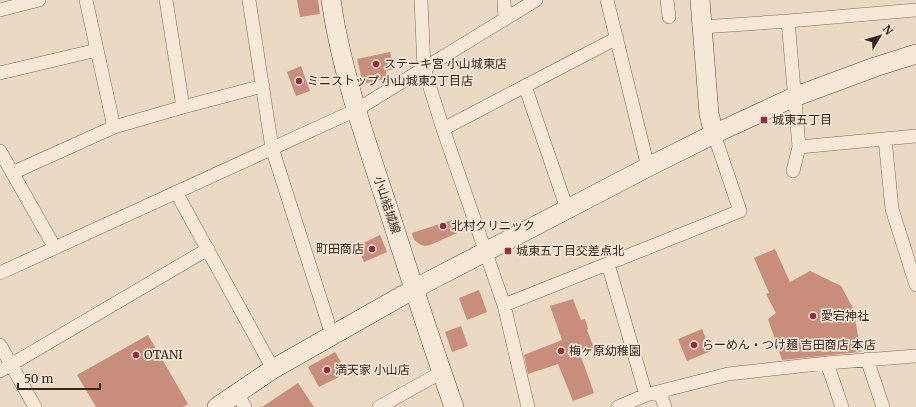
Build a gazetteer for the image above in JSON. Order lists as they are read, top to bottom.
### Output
{
  "streets": {
    "street": ["小山結城線"]
  },
  "places": {
    "other": [
      "ステーキ宮 小山城東店",
      "ミニストップ 小山城東2丁目店",
      "北村クリニック",
      "町田商店",
      "愛宕神社",
      "らーめん・つけ麺 吉田商店 本店",
      "梅ヶ原幼稚園",
      "OTANI",
      "満天家 小山店"
    ],
    "transit": ["城東五丁目", "城東五丁目交差点北"]
  },
  "scale_bar": "50 m",
  "north": "top right"
}
